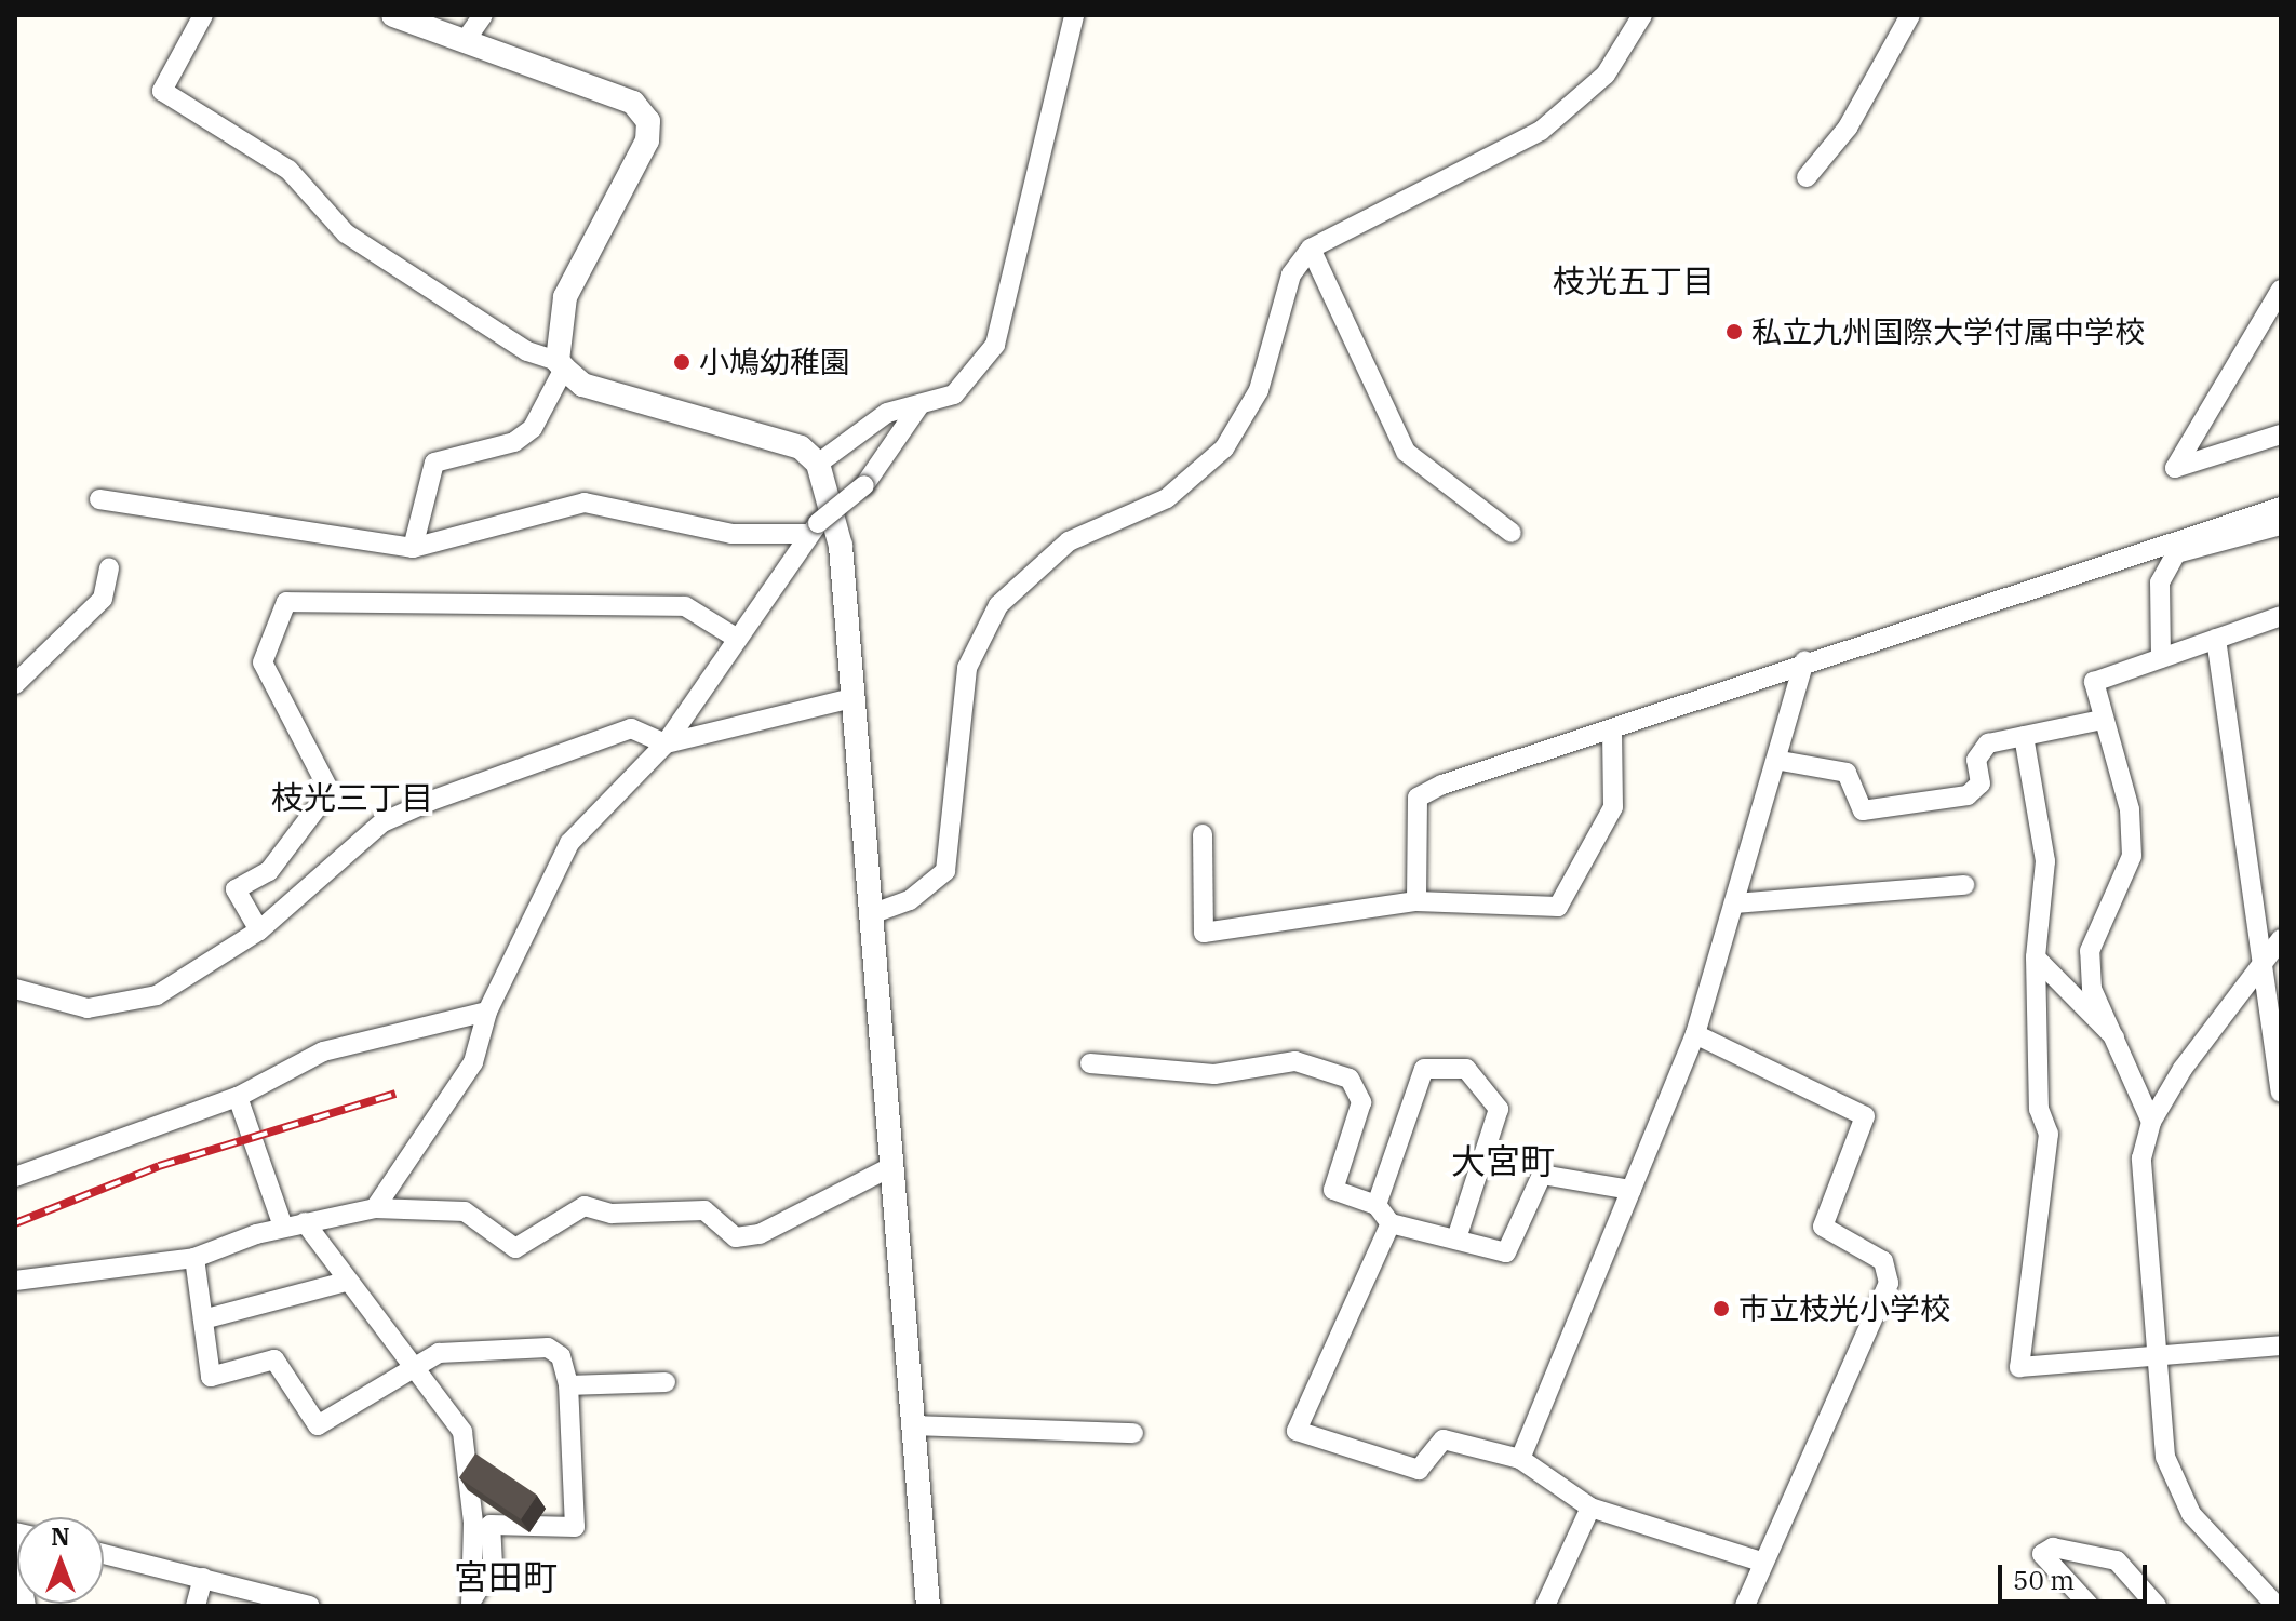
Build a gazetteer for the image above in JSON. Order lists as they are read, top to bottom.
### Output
{
  "districts": [
    "枝光五丁目",
    "枝光三丁目",
    "大宮町",
    "宮田町"
  ],
  "places": ["私立九州国際大学付属中学校", "小鳩幼稚園", "市立枝光小学校"],
  "scale_bar": "50 m",
  "north": "top"
}
